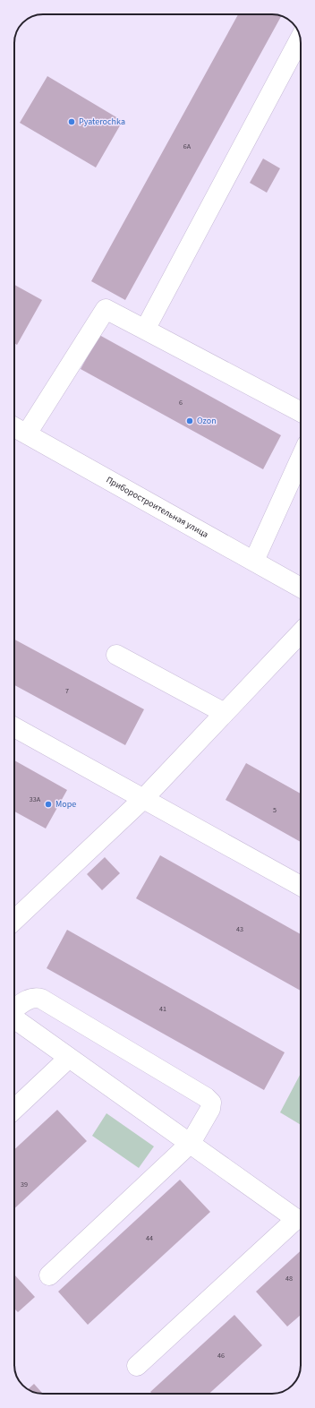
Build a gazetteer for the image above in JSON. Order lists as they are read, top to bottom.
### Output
{
  "streets": {
    "main road": ["Приборостроительная улица"]
  },
  "places": ["Pyaterochka", "Ozon", "Море"],
  "house_numbers": [
    "6А",
    "6",
    "7",
    "33А",
    "5",
    "43",
    "41",
    "39",
    "44",
    "48",
    "46"
  ]
}
